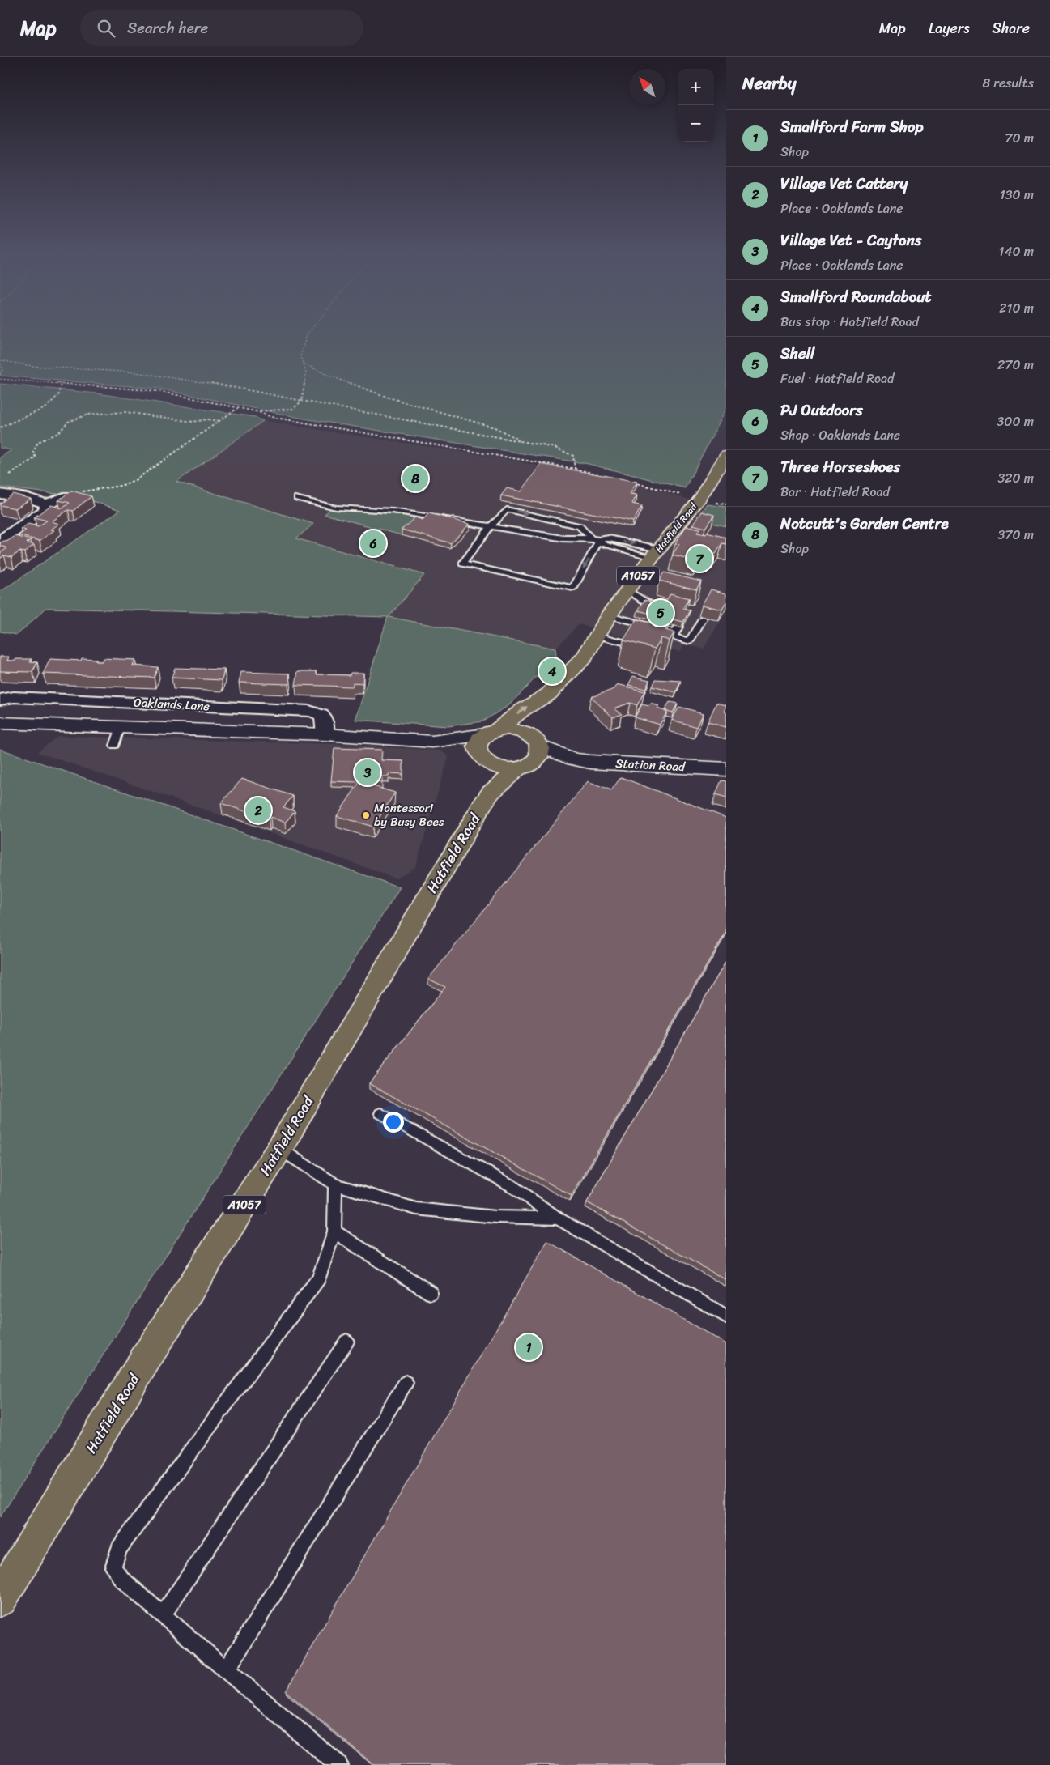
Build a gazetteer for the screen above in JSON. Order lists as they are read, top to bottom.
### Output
{
  "streets": {
    "main road": ["Hatfield Road", "A1057"],
    "street": ["Oaklands Lane", "Station Road"]
  },
  "crossings": [
    ["Hatfield Road", "Oaklands Lane"],
    ["Hatfield Road", "Station Road"],
    ["Oaklands Lane", "Station Road"]
  ],
  "places": ["Montessori by Busy Bees"],
  "north": "top left",
  "page": {
    "header": "Map",
    "search": "Search here",
    "nav": ["Map", "Layers", "Share"],
    "heading": ["Nearby", "8 results"],
    "map_buttons": ["+", "−"],
    "list": [
      {
        "mark": "1",
        "name": "Smallford Farm Shop",
        "note": "Shop",
        "value": "70 m"
      },
      {
        "mark": "2",
        "name": "Village Vet Cattery",
        "note": "Place · Oaklands Lane",
        "value": "130 m"
      },
      {
        "mark": "3",
        "name": "Village Vet - Caytons",
        "note": "Place · Oaklands Lane",
        "value": "140 m"
      },
      {
        "mark": "4",
        "name": "Smallford Roundabout",
        "note": "Bus stop · Hatfield Road",
        "value": "210 m"
      },
      {
        "mark": "5",
        "name": "Shell",
        "note": "Fuel · Hatfield Road",
        "value": "270 m"
      },
      {
        "mark": "6",
        "name": "PJ Outdoors",
        "note": "Shop · Oaklands Lane",
        "value": "300 m"
      },
      {
        "mark": "7",
        "name": "Three Horseshoes",
        "note": "Bar · Hatfield Road",
        "value": "320 m"
      },
      {
        "mark": "8",
        "name": "Notcutt's Garden Centre",
        "note": "Shop",
        "value": "370 m"
      }
    ],
    "pins": [
      "8",
      "6",
      "7",
      "5",
      "4",
      "3",
      "2",
      "1"
    ]
  }
}
